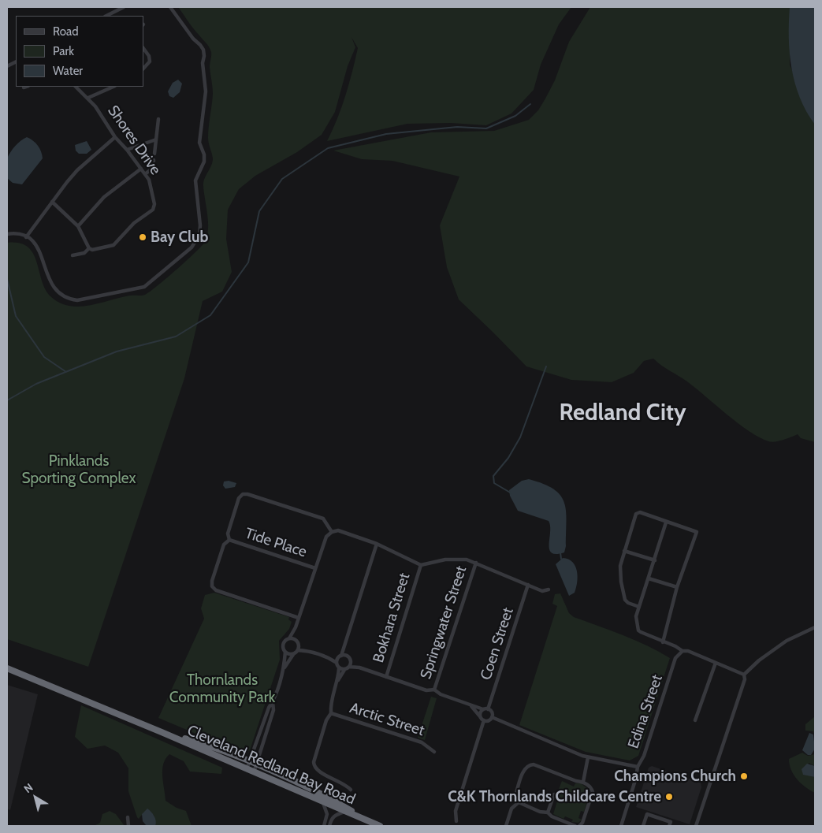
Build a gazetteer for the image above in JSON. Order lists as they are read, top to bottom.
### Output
{
  "streets": {
    "highway": ["Cleveland Redland Bay Road"],
    "street": [
      "Shores Drive",
      "Tide Place",
      "Bokhara Street",
      "Springwater Street",
      "Coen Street",
      "Edina Street",
      "Arctic Street"
    ]
  },
  "districts": ["Redland City"],
  "parks": ["Pinklands Sporting Complex", "Thornlands Community Park"],
  "places": ["Bay Club", "Champions Church", "C&K Thornlands Childcare Centre"],
  "legend": ["Road", "Park", "Water"],
  "north": "top left"
}
